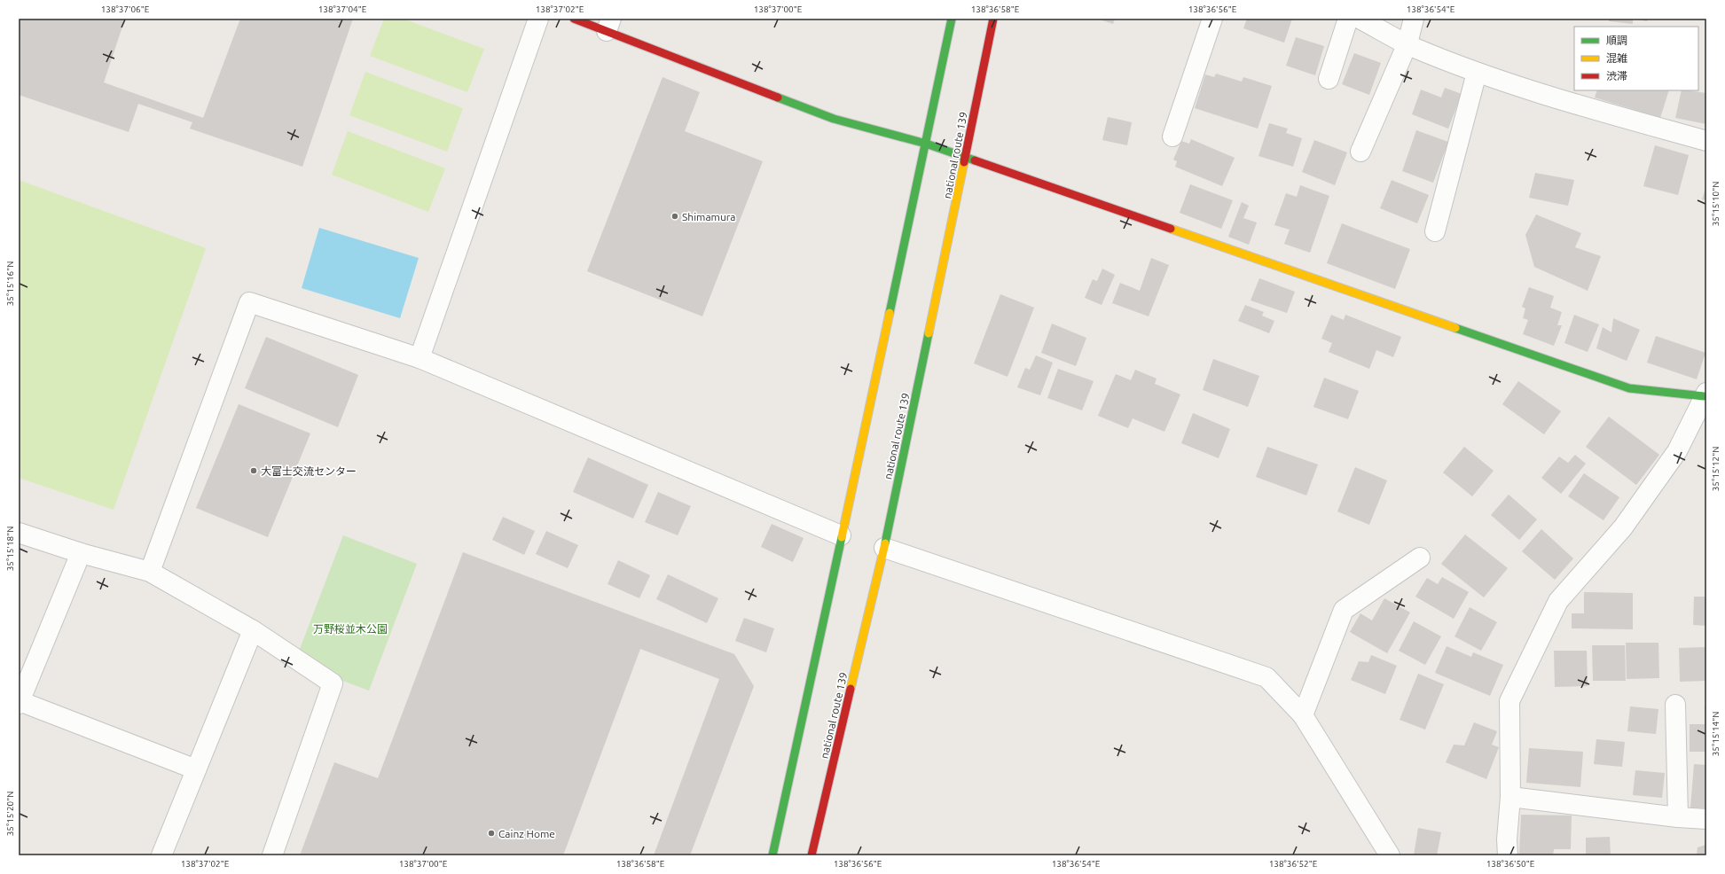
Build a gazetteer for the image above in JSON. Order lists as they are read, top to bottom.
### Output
{
  "streets": {
    "main road": ["national route 139"]
  },
  "parks": ["万野桜並木公園"],
  "places": ["Shimamura", "大富士交流センター", "Cainz Home"],
  "legend": ["順調", "混雑", "渋滞"],
  "coordinates": [
    "138°37'06\"E",
    "138°37'04\"E",
    "138°37'02\"E",
    "138°37'00\"E",
    "138°36'58\"E",
    "138°36'56\"E",
    "138°36'54\"E",
    "35°15'10\"N",
    "35°15'16\"N",
    "35°15'12\"N",
    "35°15'18\"N",
    "35°15'14\"N",
    "35°15'20\"N",
    "138°36'52\"E",
    "138°36'50\"E"
  ]
}
